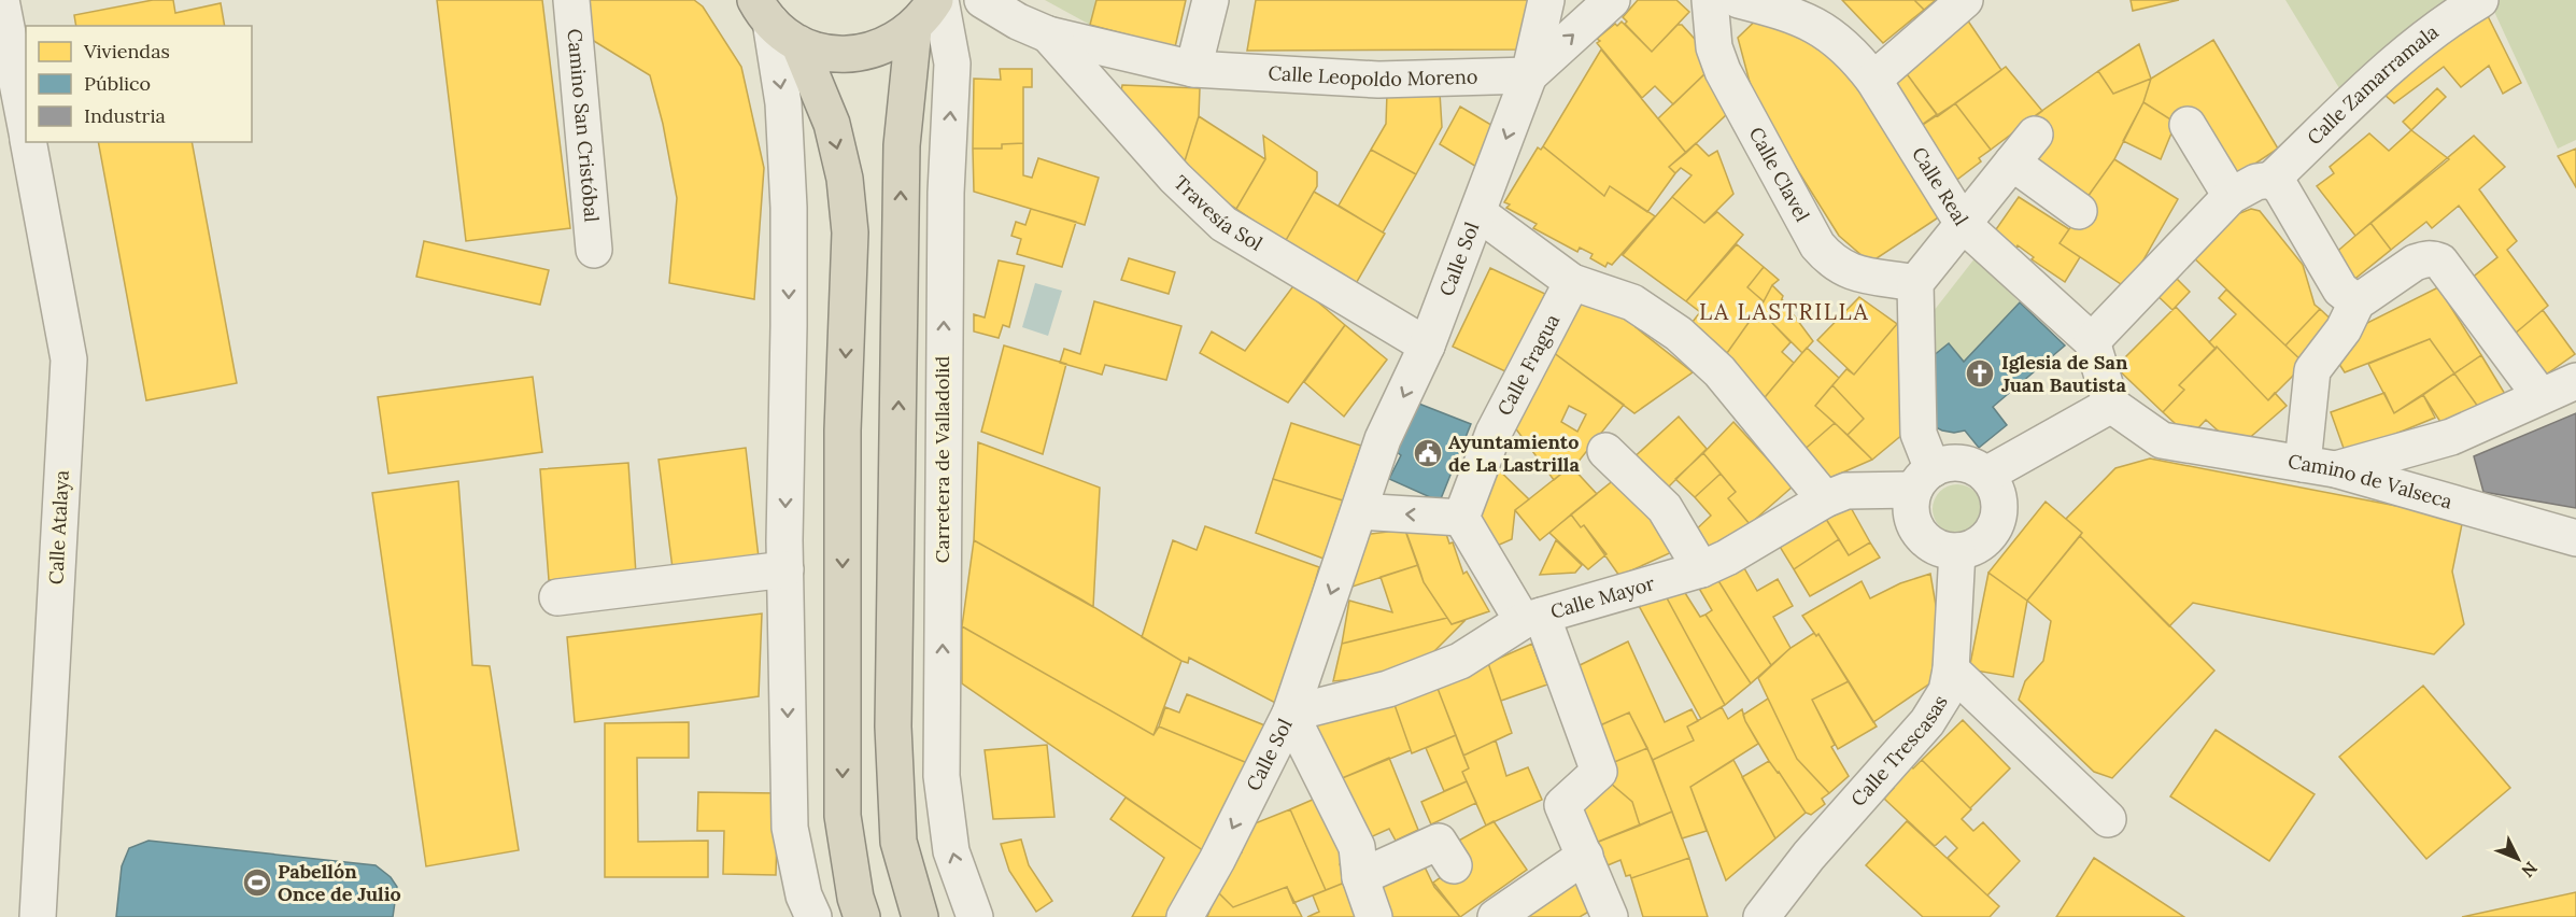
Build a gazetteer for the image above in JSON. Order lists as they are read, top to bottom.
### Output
{
  "streets": {
    "street": [
      "Calle Leopoldo Moreno",
      "Calle Zamarramala",
      "Camino San Cristóbal",
      "Calle Clavel",
      "Calle Real",
      "Travesía Sol",
      "Calle Sol",
      "Calle Fragua",
      "Carretera de Valladolid",
      "Camino de Valseca",
      "Calle Atalaya",
      "Calle Mayor",
      "Calle Trescasas"
    ]
  },
  "crossings": [
    ["Calle Leopoldo Moreno", "Travesía Sol"],
    ["Calle Leopoldo Moreno", "Calle Sol"],
    ["Calle Zamarramala", "Calle Real"],
    ["Travesía Sol", "Calle Sol"],
    ["Calle Sol", "Calle Mayor"],
    ["Calle Mayor", "Calle Trescasas"]
  ],
  "one_way": ["Calle Sol"],
  "districts": ["LA LASTRILLA"],
  "places": {
    "church": ["Iglesia de San Juan Bautista"],
    "public building": ["Ayuntamiento de La Lastrilla"],
    "sports": ["Pabellón Once de Julio"]
  },
  "legend": ["Viviendas", "Público", "Industria"],
  "north": "bottom right"
}
